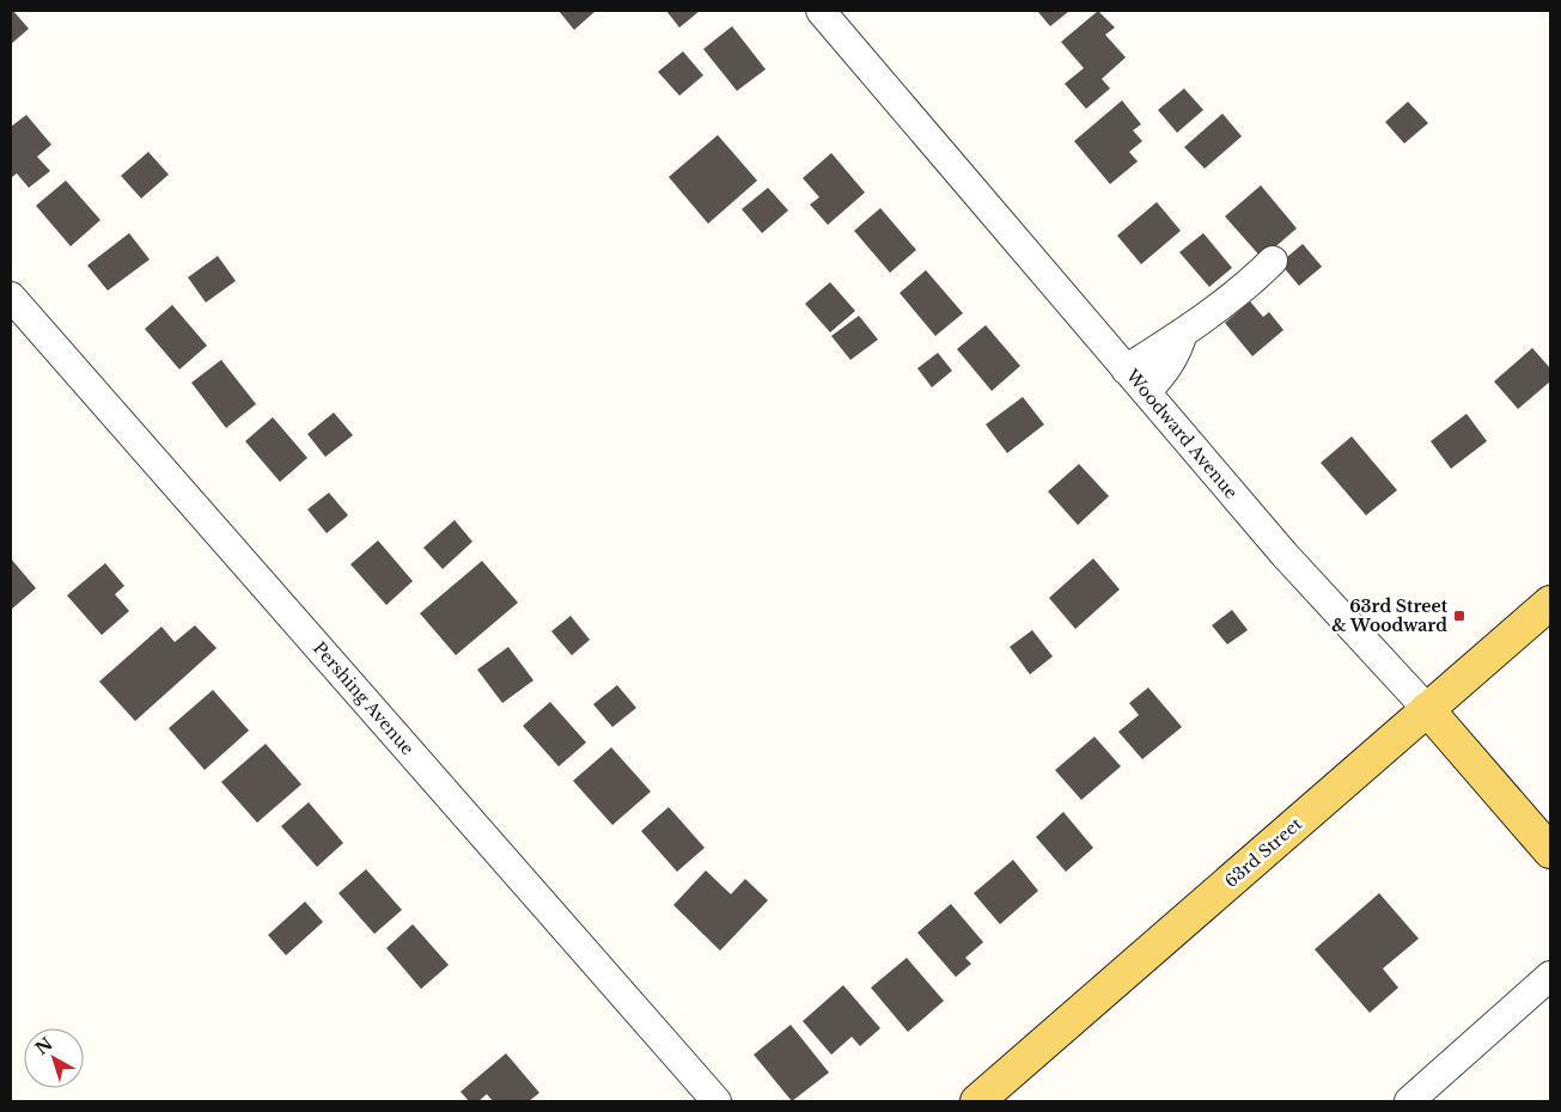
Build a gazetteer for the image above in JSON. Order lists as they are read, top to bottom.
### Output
{
  "streets": {
    "main road": ["Woodward Avenue", "63rd Street"],
    "street": ["Pershing Avenue"]
  },
  "crossings": [
    ["Woodward Avenue", "63rd Street"]
  ],
  "places": {
    "transit": ["63rd Street & Woodward"]
  },
  "north": "top left"
}
